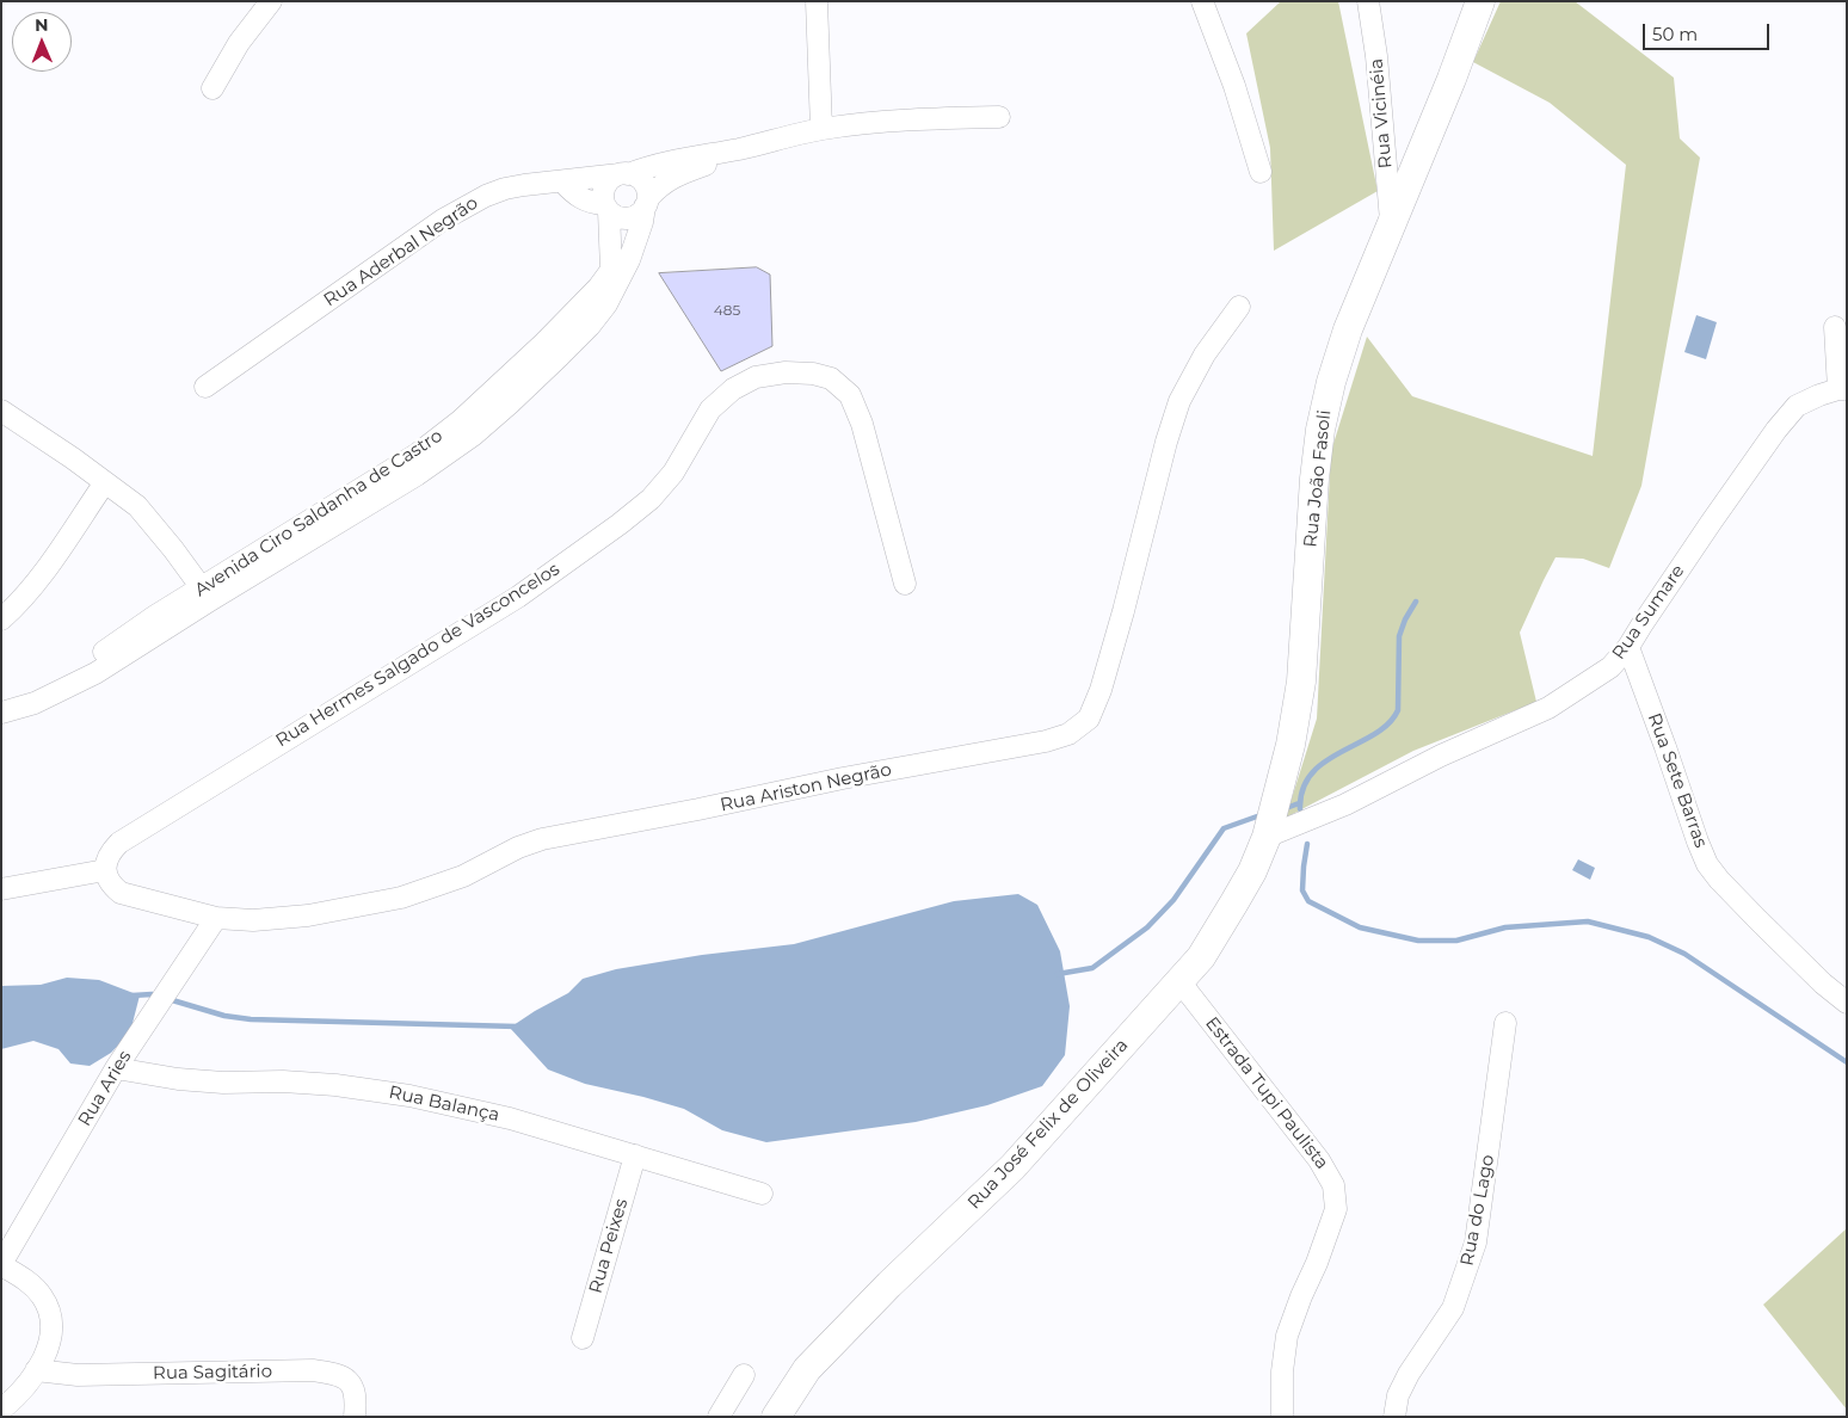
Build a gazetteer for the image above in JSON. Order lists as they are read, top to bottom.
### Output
{
  "streets": {
    "main road": ["Rua João Fasoli", "Rua José Felix de Oliveira"],
    "street": [
      "Rua Vicinéia",
      "Rua Aderbal Negrão",
      "Avenida Ciro Saldanha de Castro",
      "Rua Sumare",
      "Rua Hermes Salgado de Vasconcelos",
      "Rua Sete Barras",
      "Rua Ariston Negrão",
      "Rua Aries",
      "Estrada Tupi Paulista",
      "Rua Balança",
      "Rua do Lago",
      "Rua Peixes",
      "Rua Sagitário"
    ]
  },
  "crossings": [
    ["Rua Vicinéia", "Rua João Fasoli"],
    ["Rua Aderbal Negrão", "Avenida Ciro Saldanha de Castro"],
    ["Rua João Fasoli", "Rua Sumare"],
    ["Rua João Fasoli", "Rua José Felix de Oliveira"],
    ["Rua Sumare", "Rua Sete Barras"],
    ["Rua Sumare", "Rua José Felix de Oliveira"],
    ["Rua Hermes Salgado de Vasconcelos", "Rua Ariston Negrão"],
    ["Rua Ariston Negrão", "Rua Aries"],
    ["Rua Aries", "Rua Balança"],
    ["Estrada Tupi Paulista", "Rua José Felix de Oliveira"],
    ["Rua Balança", "Rua Peixes"]
  ],
  "house_numbers": ["485"],
  "scale_bar": "50 m",
  "north": "top"
}
